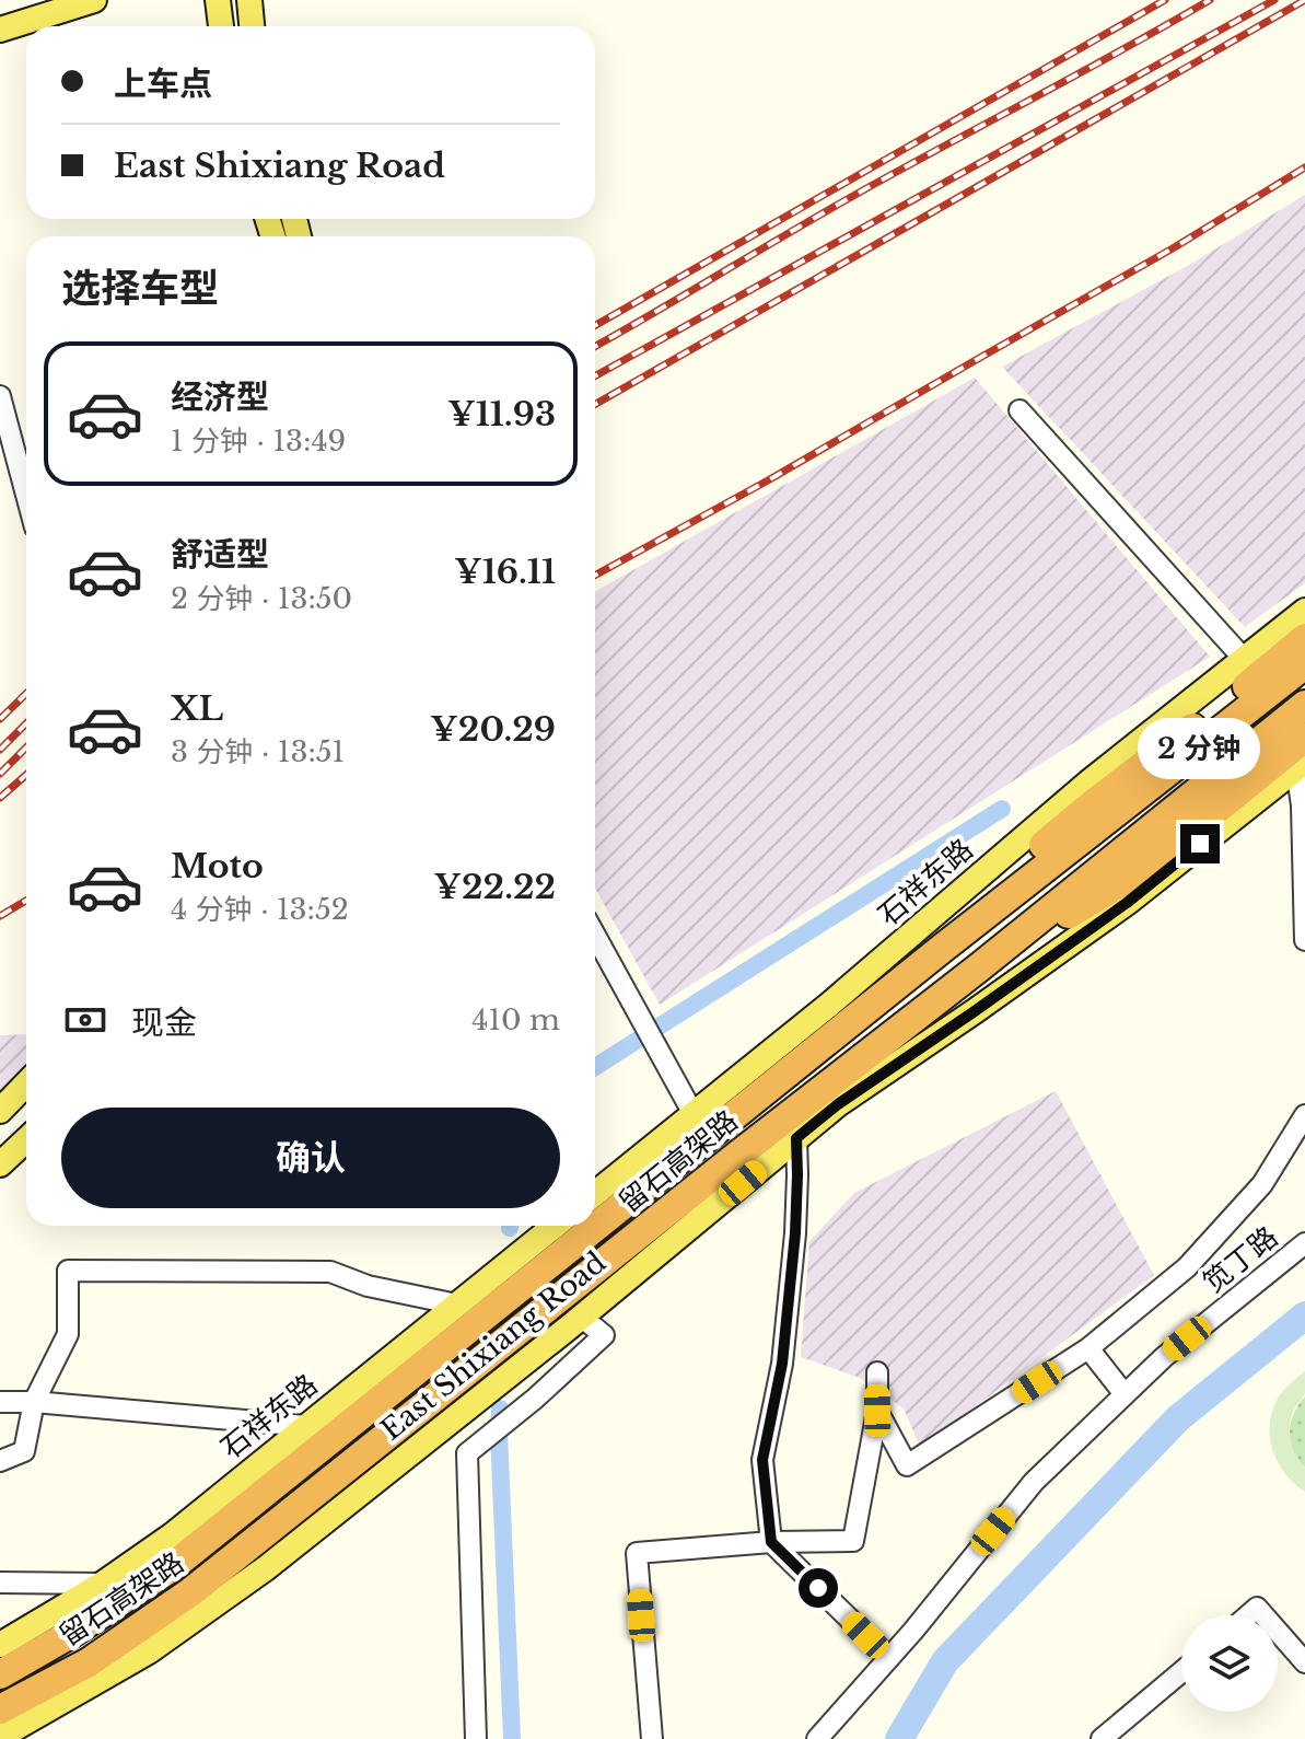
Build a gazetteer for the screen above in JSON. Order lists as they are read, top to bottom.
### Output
{
  "streets": {
    "highway": ["留石高架路"],
    "main road": ["石祥东路", "East Shixiang Road"],
    "street": ["笕丁路"]
  },
  "crossings": [
    ["石祥东路", "留石高架路"]
  ],
  "page": {
    "banner": ["上车点", "East Shixiang Road"],
    "heading": "选择车型",
    "list": [
      {
        "name": "经济型",
        "note": "1 分钟 · 13:49",
        "value": "¥11.93"
      },
      {
        "name": "舒适型",
        "note": "2 分钟 · 13:50",
        "value": "¥16.11"
      },
      {
        "name": "XL",
        "note": "3 分钟 · 13:51",
        "value": "¥20.29"
      },
      {
        "name": "Moto",
        "note": "4 分钟 · 13:52",
        "value": "¥22.22"
      }
    ],
    "bubble": "2 分钟",
    "pay": ["现金", "410 m"],
    "buttons": "确认"
  }
}
